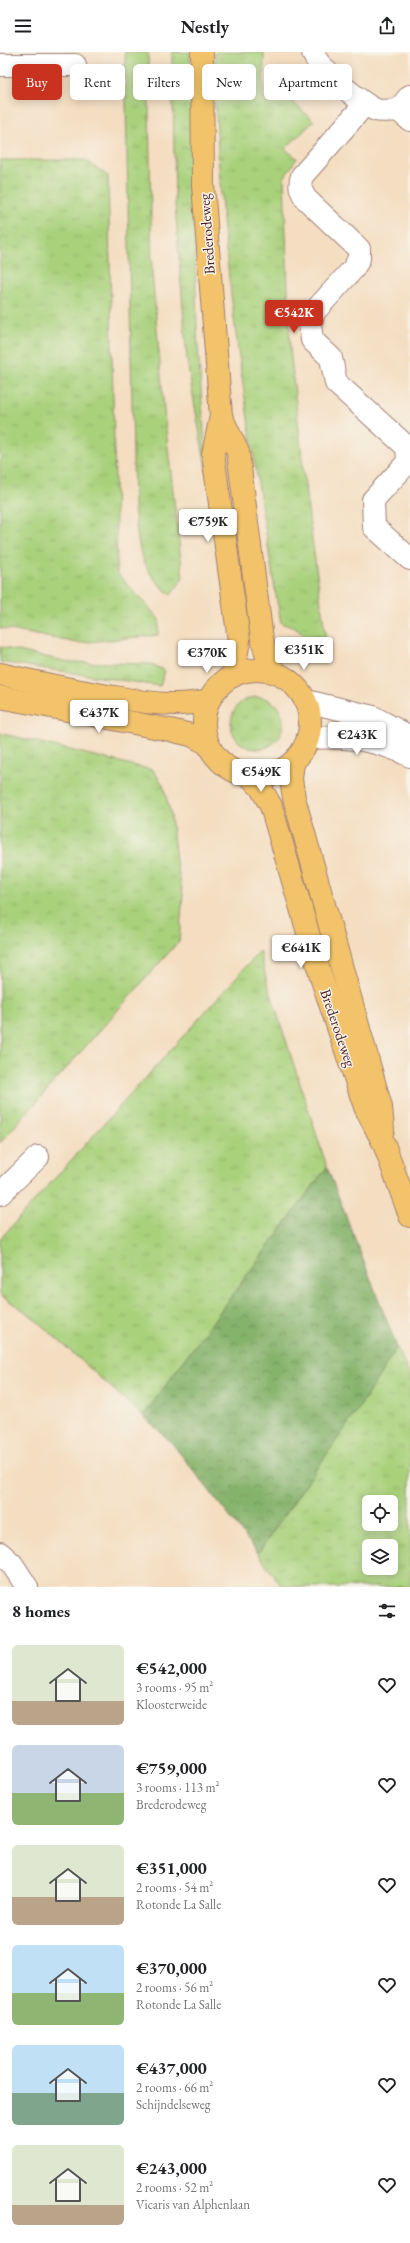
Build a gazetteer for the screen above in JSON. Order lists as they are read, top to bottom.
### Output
{
  "streets": {
    "main road": ["Brederodeweg"]
  },
  "page": {
    "header": "Nestly",
    "chip": [
      "Buy",
      "Rent",
      "Filters",
      "New",
      "Apartment"
    ],
    "price": [
      "€542K",
      "€759K",
      "€351K",
      "€370K",
      "€437K",
      "€243K",
      "€549K",
      "€641K"
    ],
    "heading": "8 homes",
    "list": [
      {
        "name": "€542,000",
        "note": "3 rooms · 95 m² · Kloosterweide"
      },
      {
        "name": "€759,000",
        "note": "3 rooms · 113 m² · Brederodeweg"
      },
      {
        "name": "€351,000",
        "note": "2 rooms · 54 m² · Rotonde La Salle"
      },
      {
        "name": "€370,000",
        "note": "2 rooms · 56 m² · Rotonde La Salle"
      },
      {
        "name": "€437,000",
        "note": "2 rooms · 66 m² · Schijndelseweg"
      },
      {
        "name": "€243,000",
        "note": "2 rooms · 52 m² · Vicaris van Alphenlaan"
      }
    ]
  }
}
